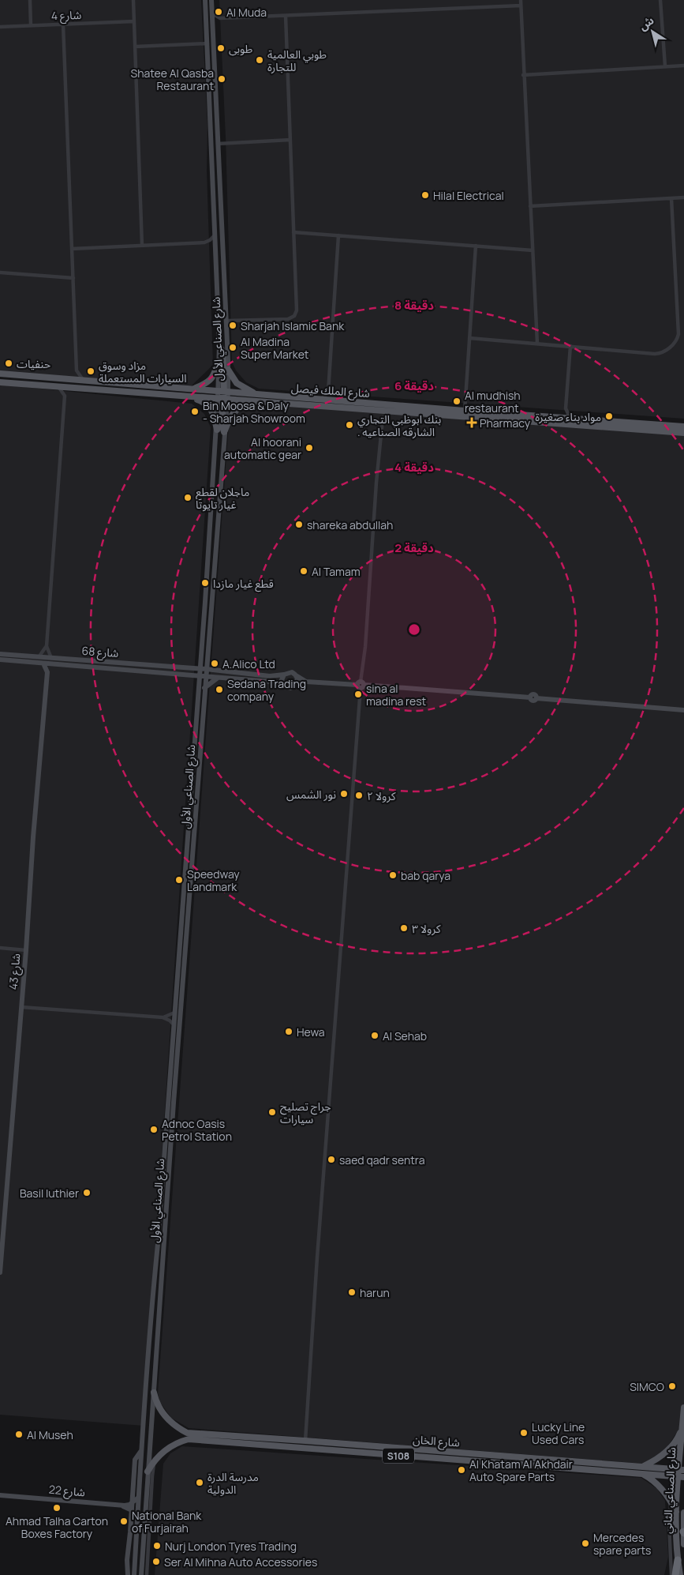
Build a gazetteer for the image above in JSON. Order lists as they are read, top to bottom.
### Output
{
  "streets": {
    "main road": [
      "شارع الصناعي الأول",
      "شارع الملك فيصل",
      "شارع 68",
      "شارع 43",
      "شارع الخان",
      "S108",
      "شارع 22",
      "شارع الصناعي الثاني"
    ],
    "street": ["شارع 4"]
  },
  "crossings": [
    ["شارع الصناعي الأول", "شارع الملك فيصل"],
    ["شارع الصناعي الأول", "شارع 68"],
    ["شارع 68", "شارع 43"],
    ["شارع الخان", "شارع الصناعي الثاني"]
  ],
  "places": {
    "other": [
      "Al Muda",
      "طوبى",
      "طوبي العالمية للتجارة",
      "Shatee Al Qasba Restaurant",
      "Hilal Electrical",
      "Sharjah Islamic Bank",
      "Al Madina Super Market",
      "حنفيات",
      "مزاد وسوق السيارات المستعملة",
      "Al mudhish restaurant",
      "Bin Moosa & Daly - Sharjah Showroom",
      "مواد بناء صغيرة",
      "بنك ابوظبي التجاري . الشارقه الصناعيه",
      "Al hoorani automatic gear",
      "ماجلان لقطع غيار تايوتا",
      "shareka abdullah",
      "Al Tamam",
      "قطع غيار مازدا",
      "A.Alico Ltd",
      "Sedana Trading company",
      "sina al madina rest",
      "نور الشمس",
      "كرولا ٢",
      "bab qarya",
      "Speedway Landmark",
      "كرولا ٣",
      "Hewa",
      "Al Sehab",
      "جراج تصليح سيارات",
      "Adnoc Oasis Petrol Station",
      "saed qadr sentra",
      "Basil luthier",
      "harun",
      "SIMCO",
      "Lucky Line Used Cars",
      "Al Museh",
      "Al Khatam Al Akhdair Auto Spare Parts",
      "مدرسة الدرة الدولية",
      "Ahmad Talha Carton Boxes Factory",
      "National Bank of Furjairah",
      "Mercedes spare parts",
      "Nurj London Tyres Trading",
      "Ser Al Mihna Auto Accessories"
    ],
    "health": ["Pharmacy"]
  },
  "north": "top left",
  "rings": [
    "8 دقيقة",
    "6 دقيقة",
    "4 دقيقة",
    "2 دقيقة"
  ]
}
